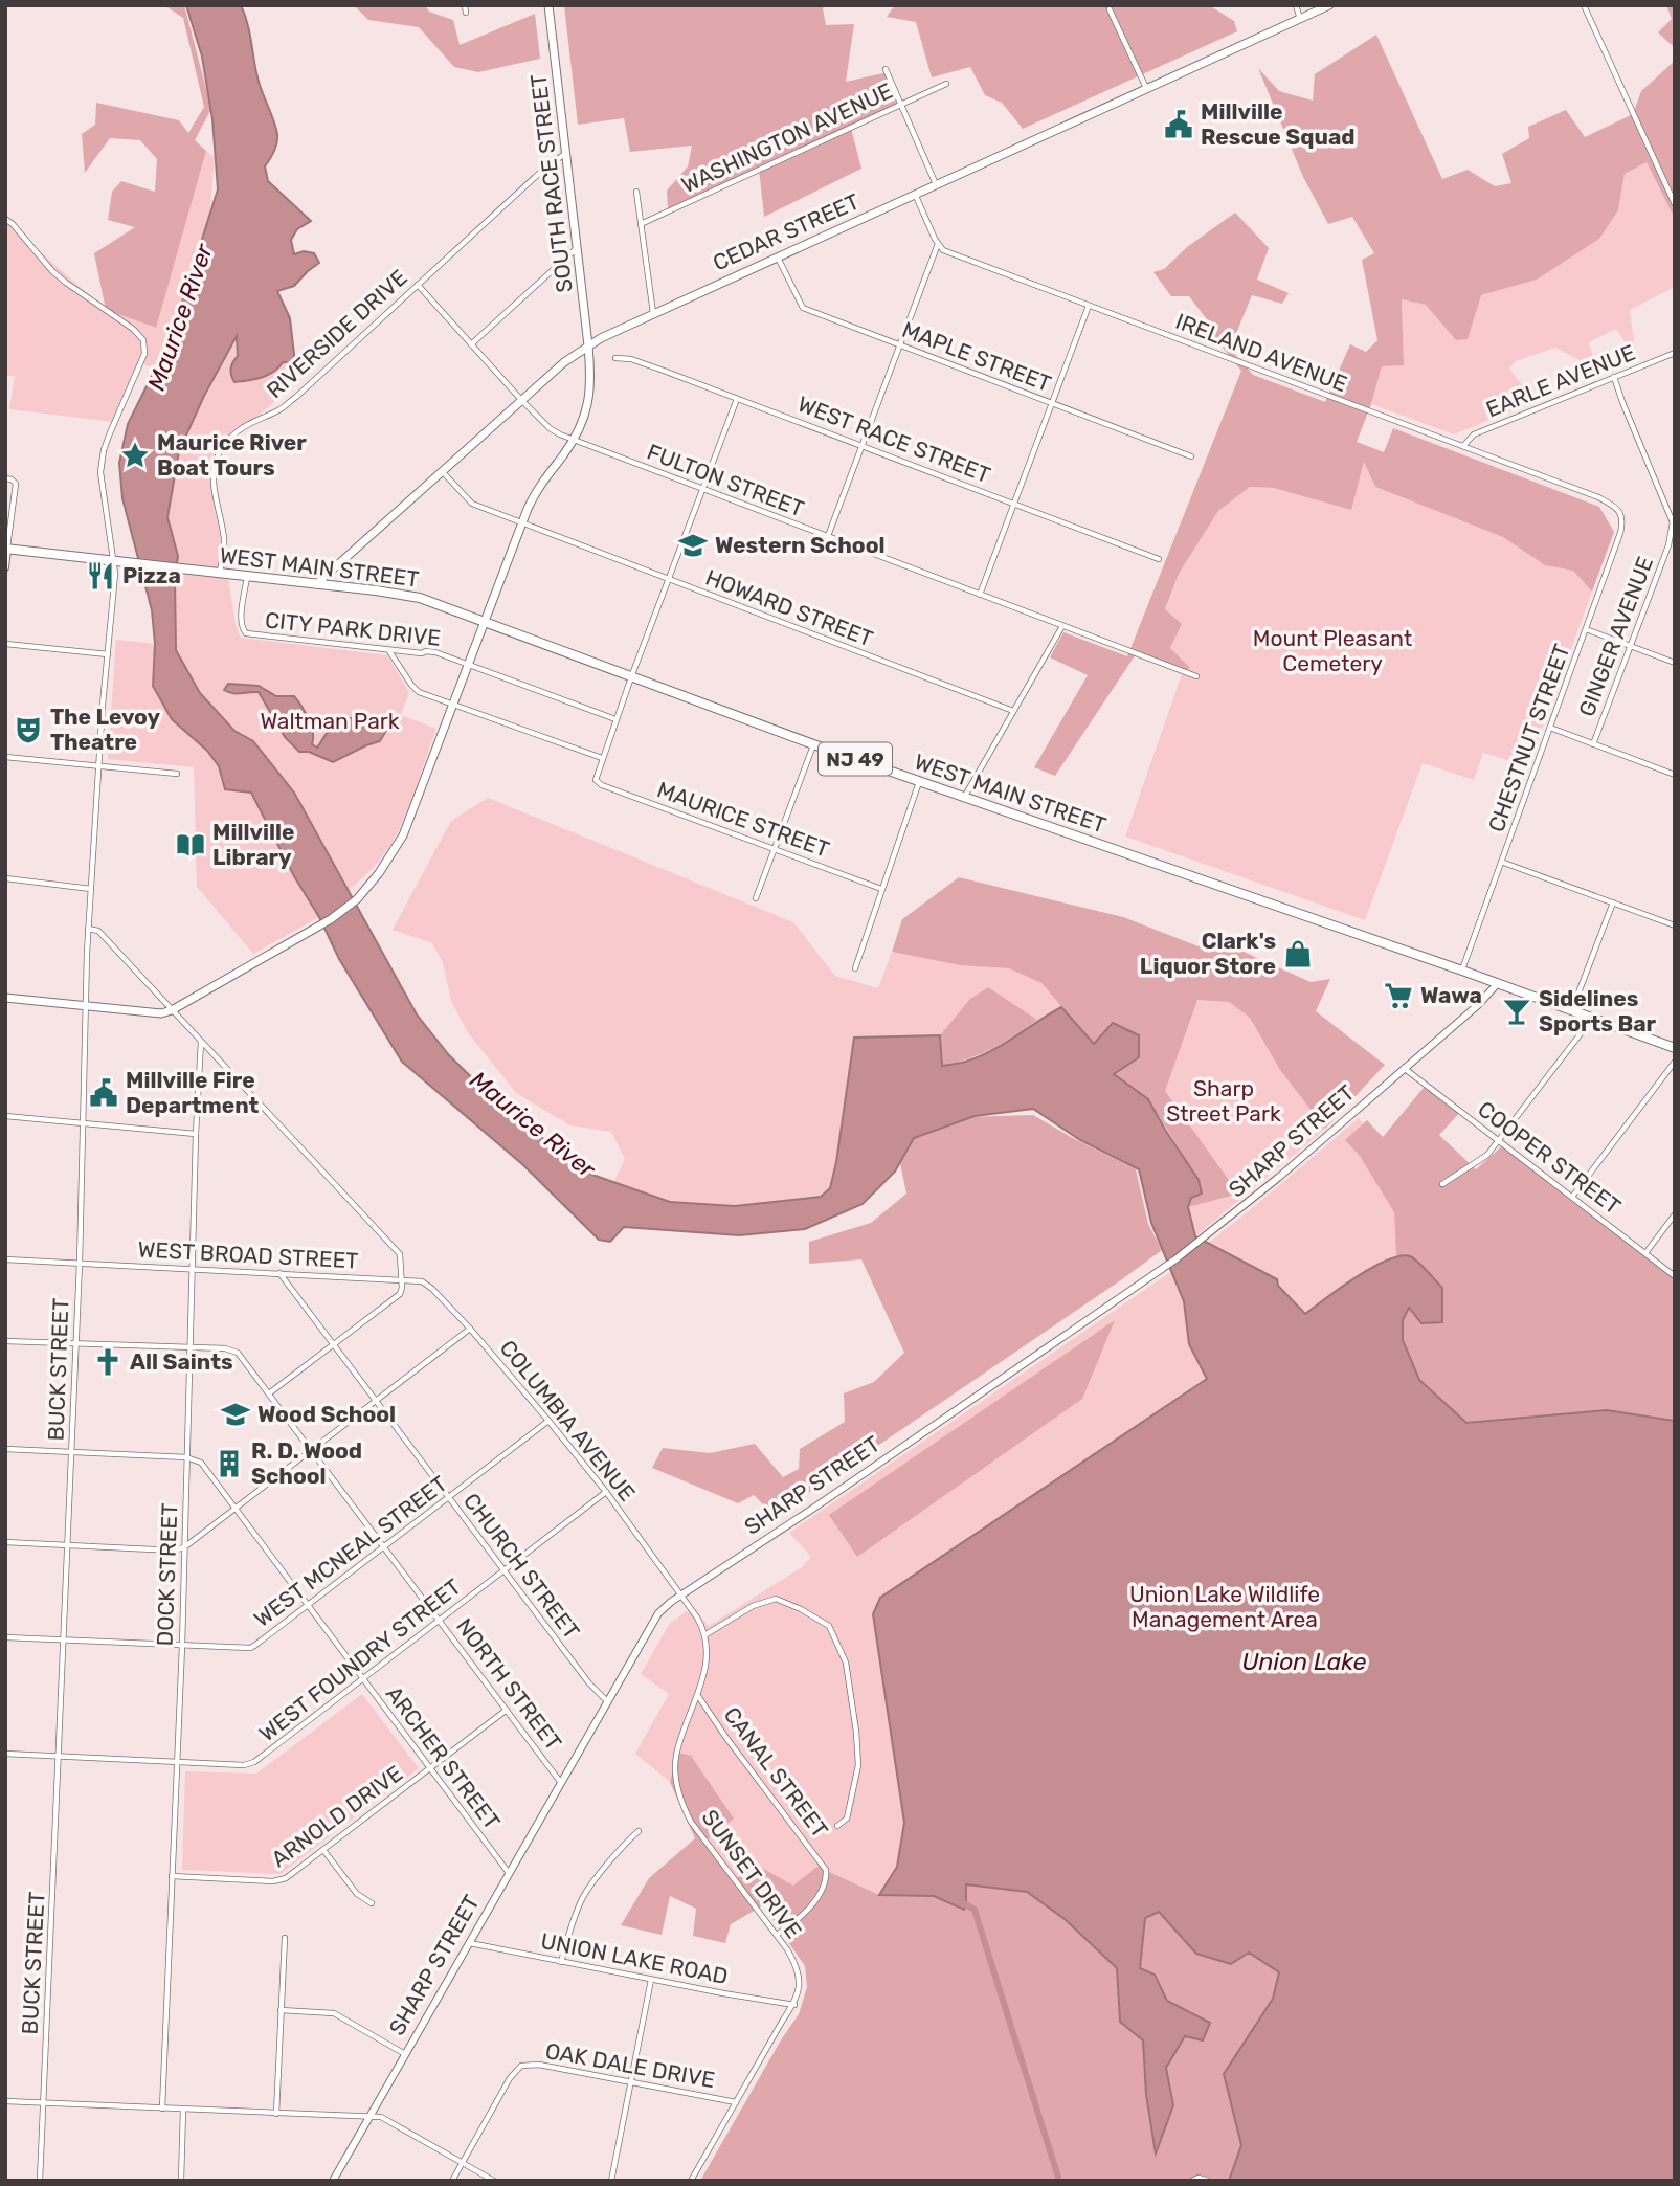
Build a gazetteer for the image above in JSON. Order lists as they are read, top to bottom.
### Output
{
  "streets": {
    "highway": ["WEST MAIN STREET", "NJ 49"],
    "main road": ["SOUTH RACE STREET", "CEDAR STREET"],
    "street": [
      "WASHINGTON AVENUE",
      "RIVERSIDE DRIVE",
      "IRELAND AVENUE",
      "MAPLE STREET",
      "EARLE AVENUE",
      "WEST RACE STREET",
      "FULTON STREET",
      "HOWARD STREET",
      "CITY PARK DRIVE",
      "GINGER AVENUE",
      "CHESTNUT STREET",
      "MAURICE STREET",
      "SHARP STREET",
      "COOPER STREET",
      "WEST BROAD STREET",
      "BUCK STREET",
      "COLUMBIA AVENUE",
      "WEST MCNEAL STREET",
      "CHURCH STREET",
      "DOCK STREET",
      "WEST FOUNDRY STREET",
      "NORTH STREET",
      "ARCHER STREET",
      "CANAL STREET",
      "ARNOLD DRIVE",
      "SUNSET DRIVE",
      "UNION LAKE ROAD",
      "OAK DALE DRIVE"
    ]
  },
  "crossings": [
    ["SOUTH RACE STREET", "CEDAR STREET"],
    ["SOUTH RACE STREET", "RIVERSIDE DRIVE"],
    ["SOUTH RACE STREET", "FULTON STREET"],
    ["SOUTH RACE STREET", "WEST MAIN STREET"],
    ["SOUTH RACE STREET", "HOWARD STREET"],
    ["SOUTH RACE STREET", "CITY PARK DRIVE"],
    ["CEDAR STREET", "MAPLE STREET"],
    ["CEDAR STREET", "FULTON STREET"],
    ["CEDAR STREET", "WEST MAIN STREET"],
    ["CEDAR STREET", "HOWARD STREET"],
    ["RIVERSIDE DRIVE", "FULTON STREET"],
    ["RIVERSIDE DRIVE", "WEST MAIN STREET"],
    ["IRELAND AVENUE", "EARLE AVENUE"],
    ["IRELAND AVENUE", "CHESTNUT STREET"],
    ["EARLE AVENUE", "GINGER AVENUE"],
    ["WEST MAIN STREET", "CITY PARK DRIVE"],
    ["WEST MAIN STREET", "CHESTNUT STREET"],
    ["WEST MAIN STREET", "NJ 49"],
    ["WEST MAIN STREET", "SHARP STREET"],
    ["WEST MAIN STREET", "BUCK STREET"],
    ["NJ 49", "BUCK STREET"],
    ["SHARP STREET", "COOPER STREET"],
    ["SHARP STREET", "COLUMBIA AVENUE"],
    ["SHARP STREET", "CHURCH STREET"],
    ["SHARP STREET", "NORTH STREET"],
    ["SHARP STREET", "ARCHER STREET"],
    ["SHARP STREET", "UNION LAKE ROAD"],
    ["WEST BROAD STREET", "BUCK STREET"],
    ["WEST BROAD STREET", "COLUMBIA AVENUE"],
    ["WEST BROAD STREET", "CHURCH STREET"],
    ["WEST BROAD STREET", "DOCK STREET"],
    ["BUCK STREET", "WEST MCNEAL STREET"],
    ["BUCK STREET", "WEST FOUNDRY STREET"],
    ["COLUMBIA AVENUE", "WEST MCNEAL STREET"],
    ["COLUMBIA AVENUE", "WEST FOUNDRY STREET"],
    ["COLUMBIA AVENUE", "SUNSET DRIVE"],
    ["WEST MCNEAL STREET", "CHURCH STREET"],
    ["WEST MCNEAL STREET", "DOCK STREET"],
    ["WEST MCNEAL STREET", "NORTH STREET"],
    ["WEST MCNEAL STREET", "ARCHER STREET"],
    ["CHURCH STREET", "WEST FOUNDRY STREET"],
    ["DOCK STREET", "WEST FOUNDRY STREET"],
    ["DOCK STREET", "NORTH STREET"],
    ["DOCK STREET", "ARCHER STREET"],
    ["DOCK STREET", "ARNOLD DRIVE"],
    ["WEST FOUNDRY STREET", "NORTH STREET"],
    ["WEST FOUNDRY STREET", "ARCHER STREET"],
    ["NORTH STREET", "ARNOLD DRIVE"],
    ["ARCHER STREET", "ARNOLD DRIVE"],
    ["CANAL STREET", "SUNSET DRIVE"],
    ["SUNSET DRIVE", "UNION LAKE ROAD"],
    ["SUNSET DRIVE", "OAK DALE DRIVE"]
  ],
  "water": ["Maurice River", "Union Lake"],
  "parks": [
    "Mount Pleasant Cemetery",
    "Waltman Park",
    "Sharp Street Park",
    "Union Lake Wildlife Management Area"
  ],
  "places": {
    "public building": ["Millville Rescue Squad", "Millville Fire Department"],
    "place": ["Maurice River Boat Tours"],
    "school or university": ["Western School", "Wood School"],
    "restaurant": ["Pizza"],
    "theatre": ["The Levoy Theatre"],
    "library": ["Millville Library"],
    "shop": ["Clark's Liquor Store"],
    "supermarket": ["Wawa"],
    "bar": ["Sidelines Sports Bar"],
    "church": ["All Saints"],
    "building": ["R. D. Wood School"]
  }
}
